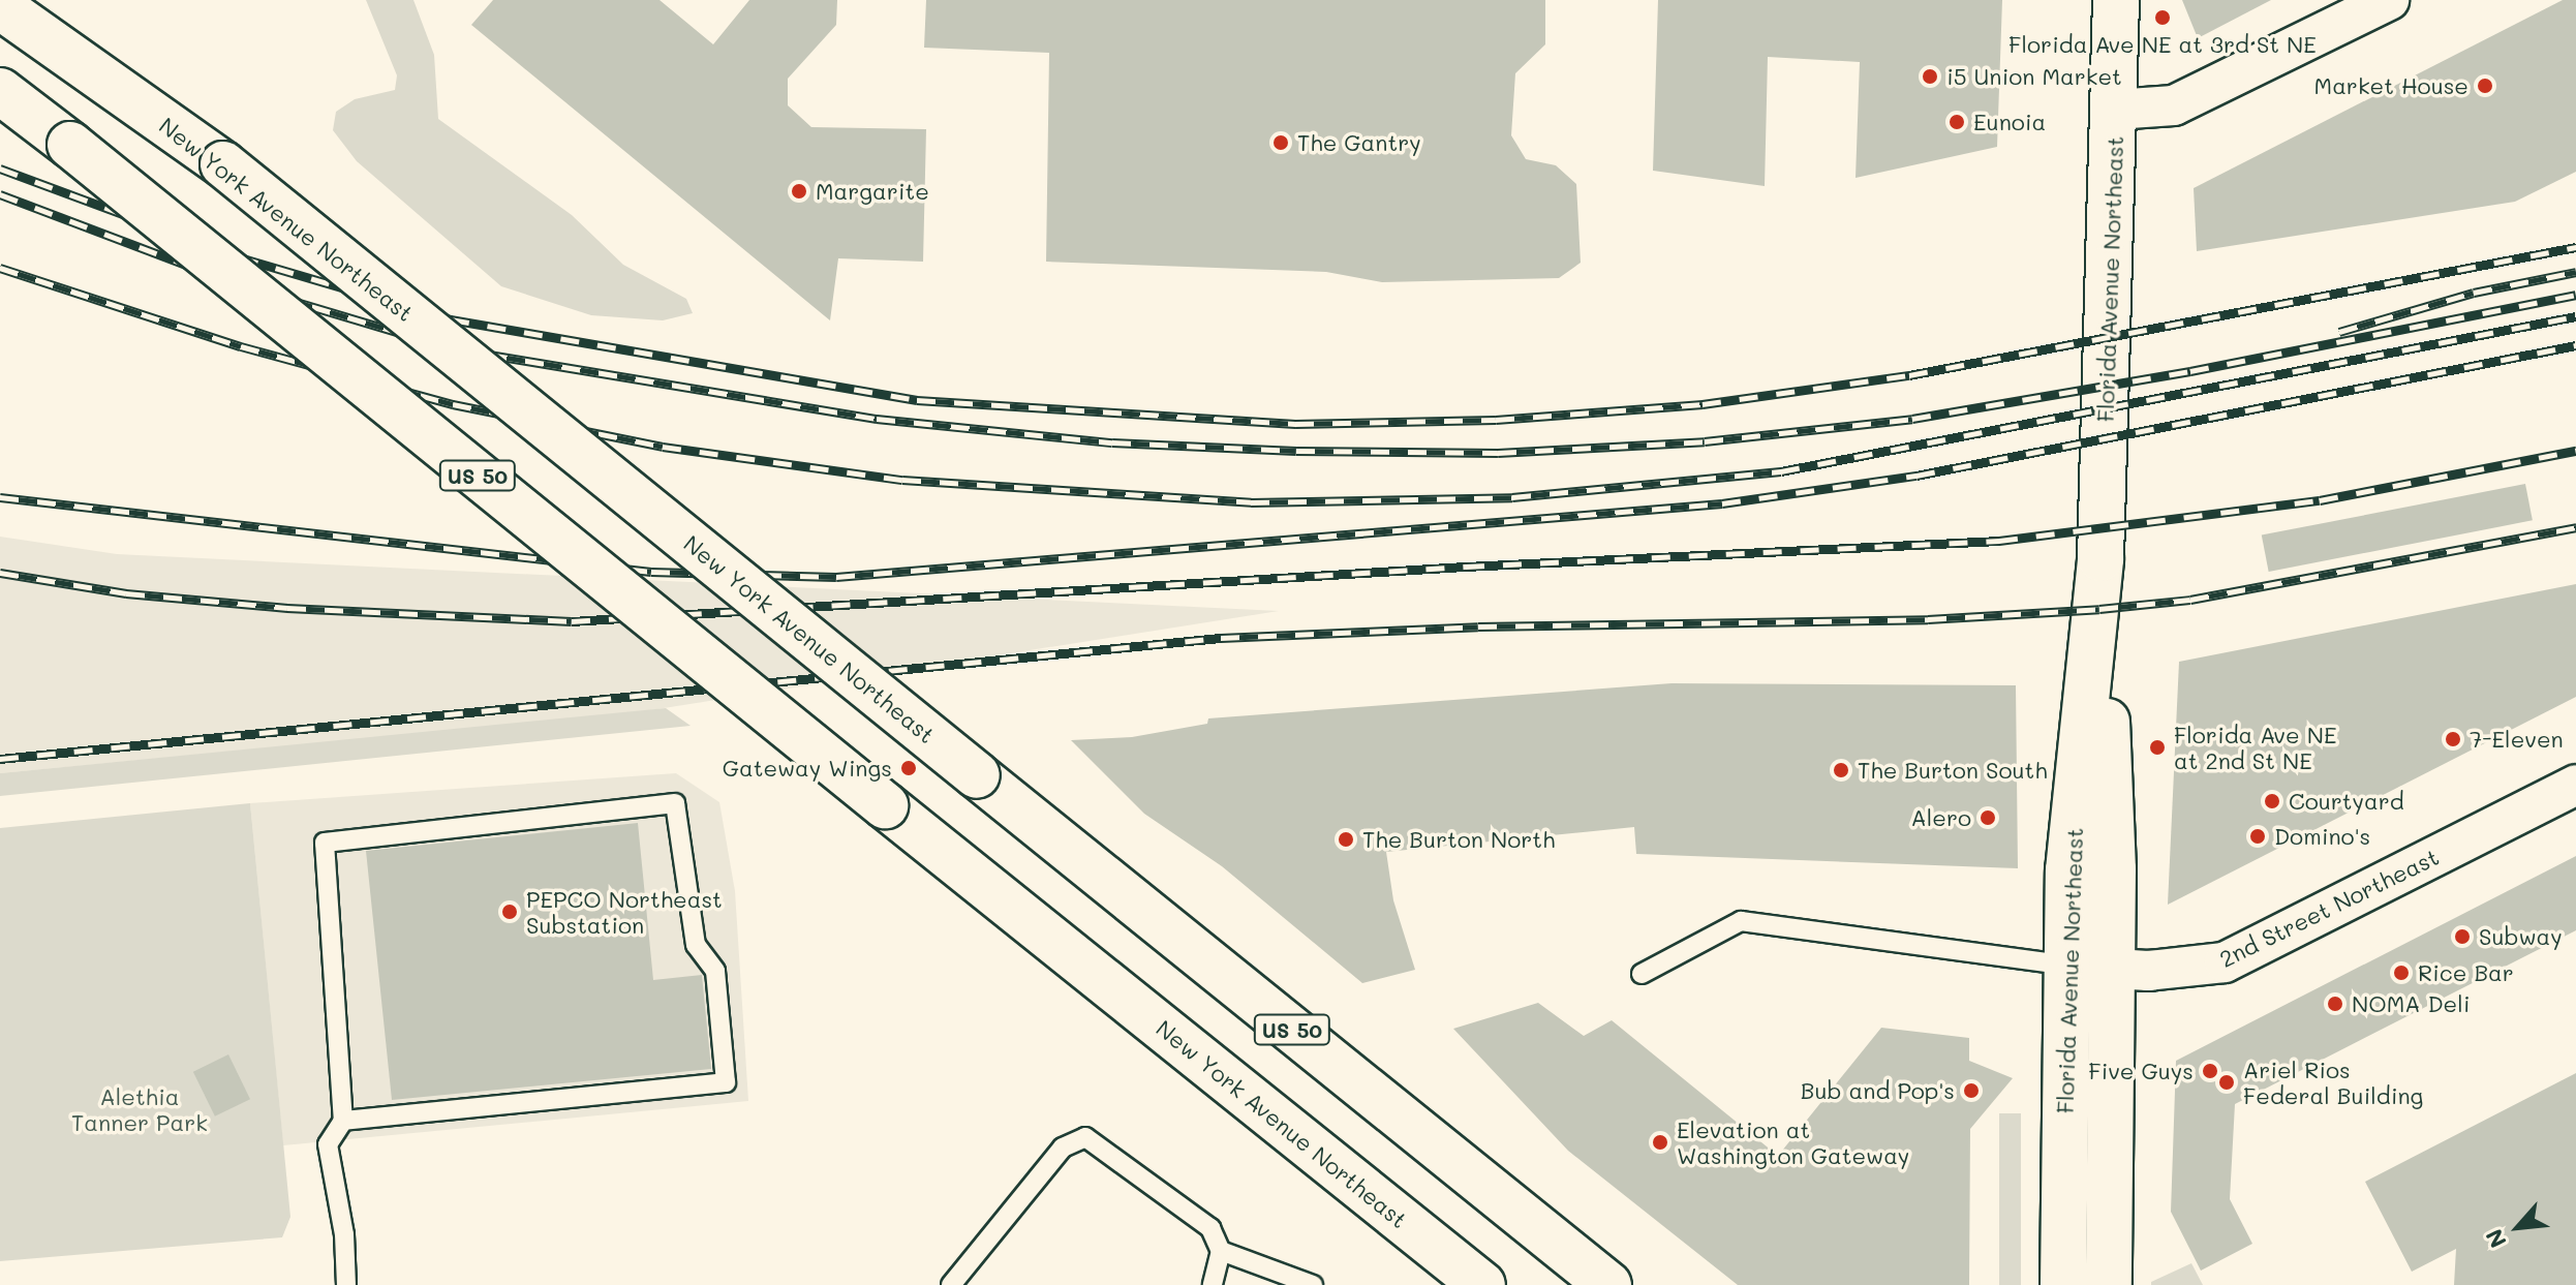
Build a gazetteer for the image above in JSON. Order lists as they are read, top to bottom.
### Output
{
  "streets": {
    "main road": ["New York Avenue Northeast", "Florida Avenue Northeast", "US 50"],
    "street": ["2nd Street Northeast"]
  },
  "crossings": [
    ["Florida Avenue Northeast", "2nd Street Northeast"]
  ],
  "parks": ["Alethia Tanner Park"],
  "places": [
    "Florida Ave NE at 3rd St NE",
    "i5 Union Market",
    "Market House",
    "Eunoia",
    "The Gantry",
    "Margarite",
    "7-Eleven",
    "Florida Ave NE at 2nd St NE",
    "Gateway Wings",
    "The Burton South",
    "Courtyard",
    "Alero",
    "Domino's",
    "The Burton North",
    "PEPCO Northeast Substation",
    "Subway",
    "Rice Bar",
    "NOMA Deli",
    "Five Guys",
    "Ariel Rios Federal Building",
    "Bub and Pop's",
    "Elevation at Washington Gateway"
  ],
  "north": "bottom left"
}
